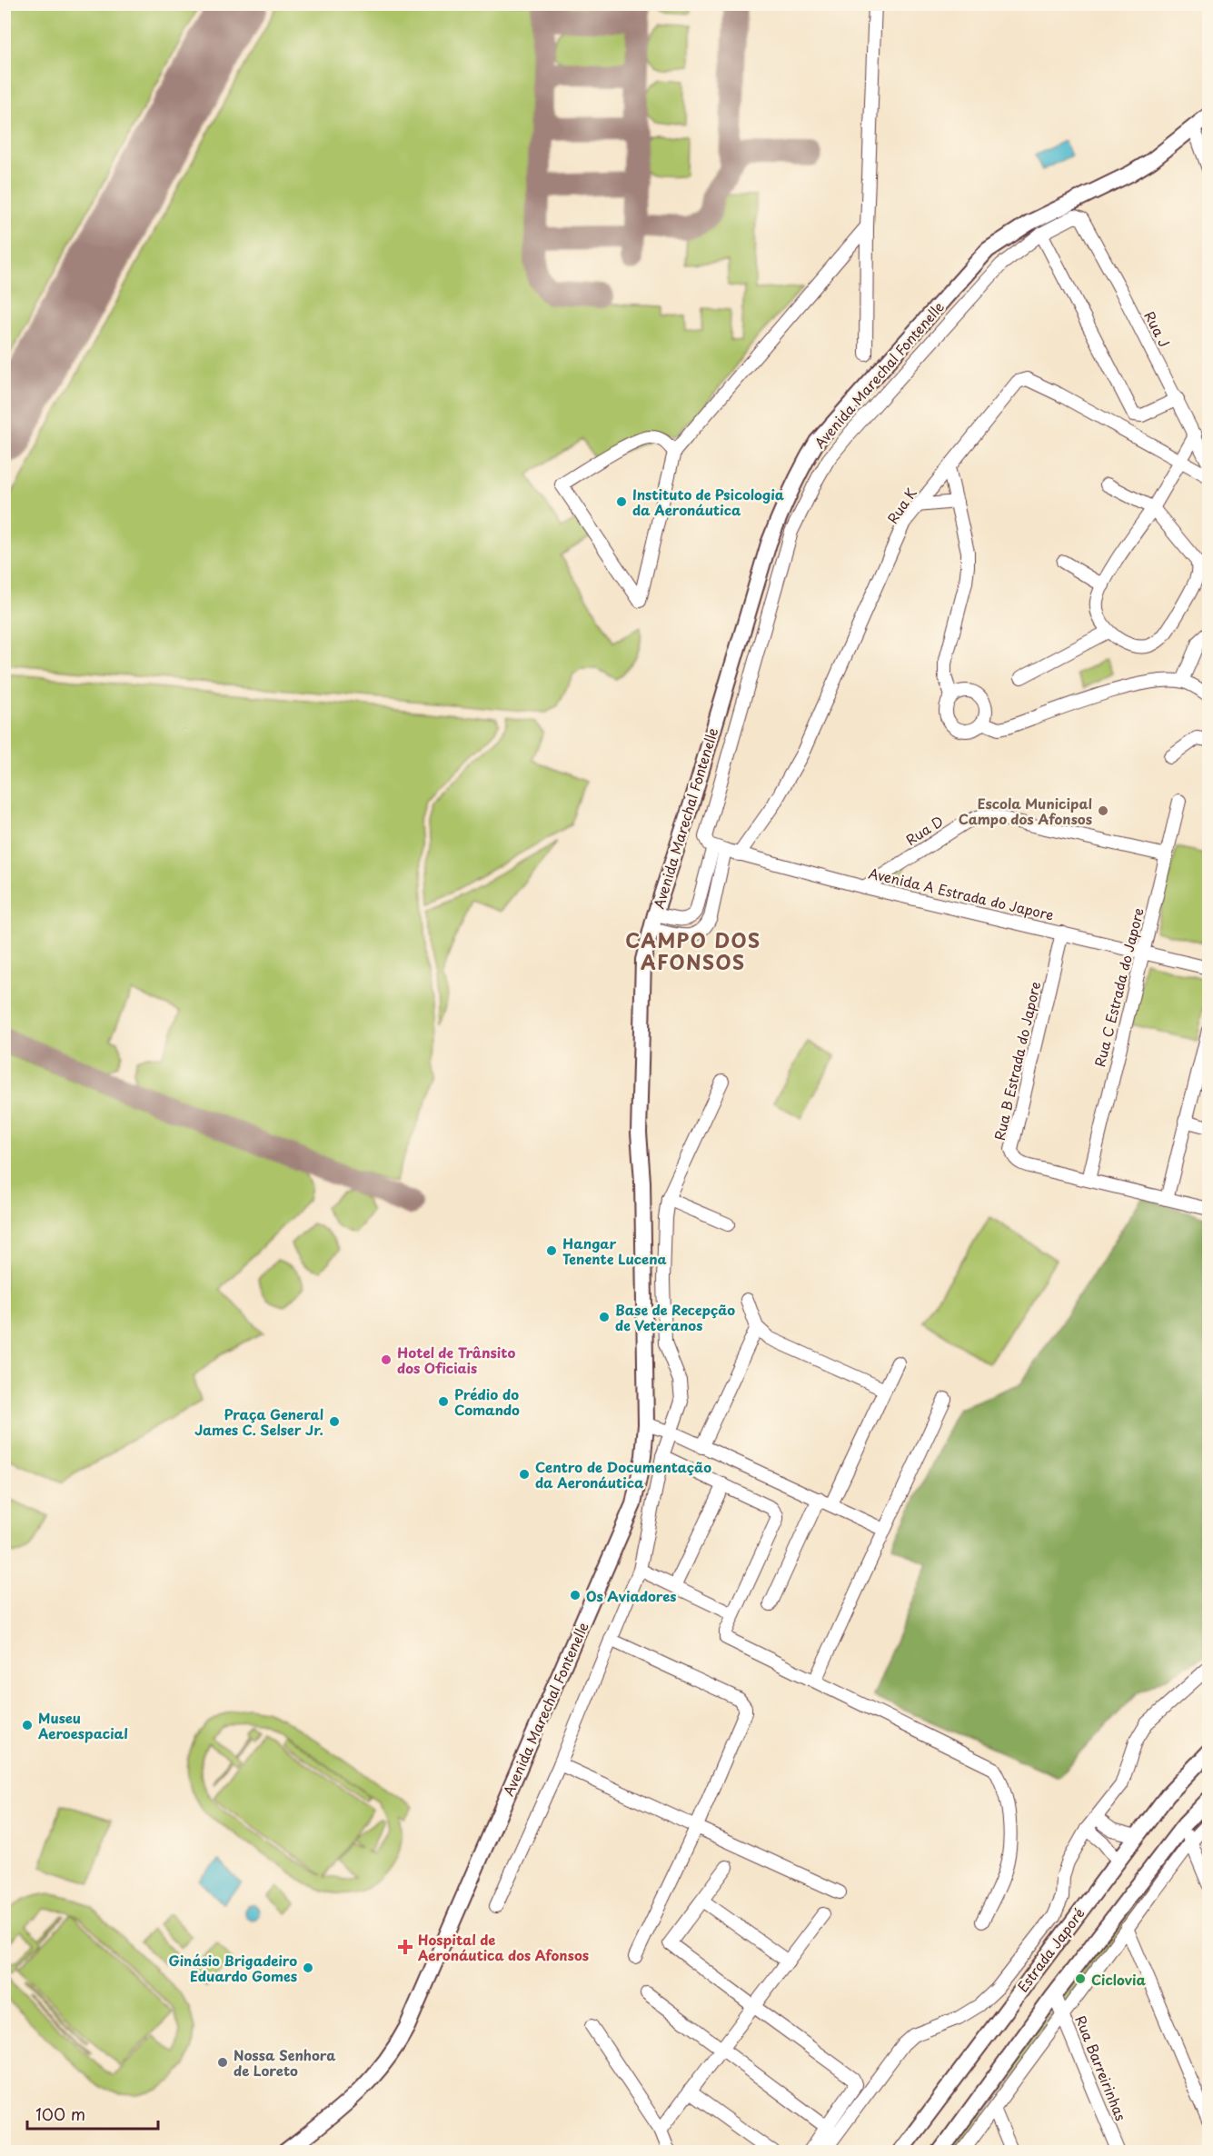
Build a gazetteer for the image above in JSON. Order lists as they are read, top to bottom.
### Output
{
  "streets": {
    "main road": ["Avenida Marechal Fontenelle", "Estrada Japoré"],
    "street": [
      "Rua J",
      "Rua K",
      "Rua D",
      "Avenida A Estrada do Japore",
      "Rua C Estrada do Japore",
      "Rua B Estrada do Japore",
      "Rua Barreirinhas"
    ]
  },
  "crossings": [
    ["Rua K", "Avenida A Estrada do Japore"],
    ["Rua D", "Avenida A Estrada do Japore"],
    ["Rua D", "Rua C Estrada do Japore"],
    ["Avenida A Estrada do Japore", "Rua C Estrada do Japore"],
    ["Avenida A Estrada do Japore", "Rua B Estrada do Japore"],
    ["Rua C Estrada do Japore", "Rua B Estrada do Japore"]
  ],
  "districts": ["CAMPO DOS AFONSOS"],
  "places": {
    "other": [
      "Instituto de Psicologia da Aeronáutica",
      "Escola Municipal Campo dos Afonsos",
      "Hangar Tenente Lucena",
      "Base de Recepção de Veteranos",
      "Hotel de Trânsito dos Oficiais",
      "Prédio do Comando",
      "Praça General James C. Selser Jr.",
      "Centro de Documentação da Aeronáutica",
      "Os Aviadores",
      "Museu Aeroespacial",
      "Ginásio Brigadeiro Eduardo Gomes",
      "Ciclovia",
      "Nossa Senhora de Loreto"
    ],
    "health": ["Hospital de Aeronáutica dos Afonsos"]
  },
  "scale_bar": "100 m"
}
